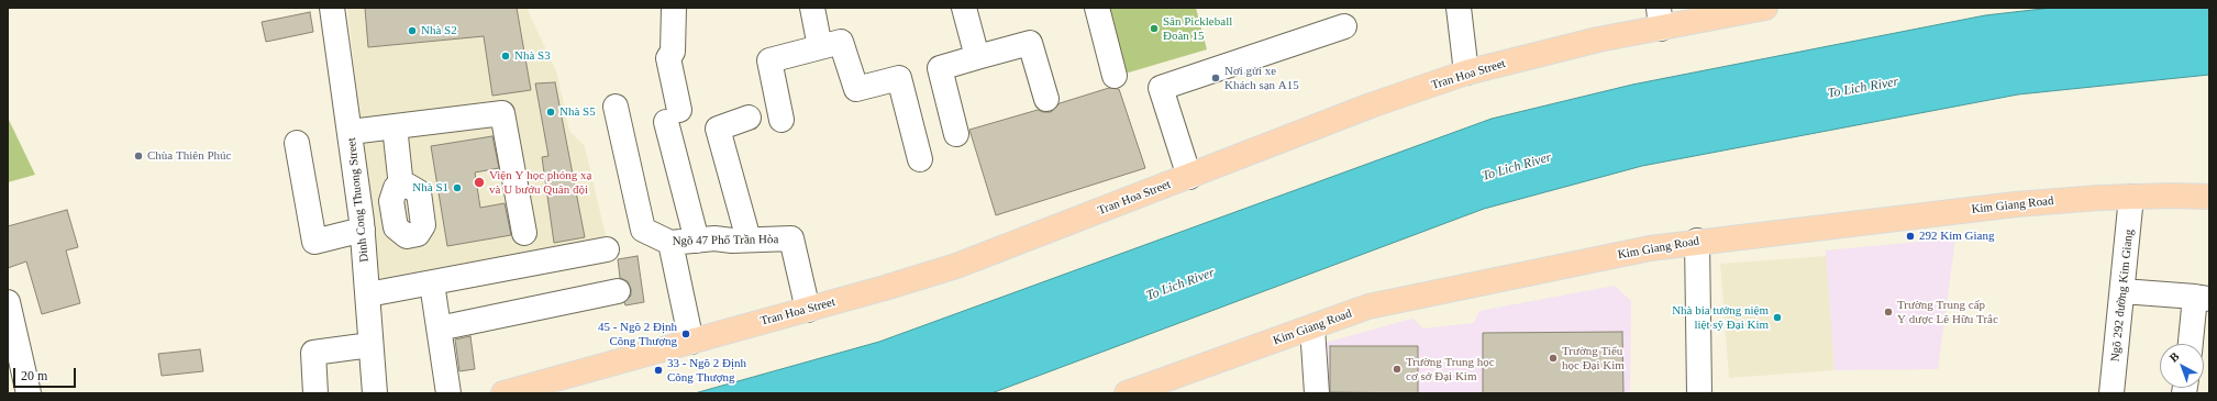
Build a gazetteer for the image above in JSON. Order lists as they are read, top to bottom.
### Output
{
  "streets": {
    "main road": ["Tran Hoa Street", "Kim Giang Road"],
    "street": ["Dinh Cong Thuong Street", "Ngõ 47 Phố Trần Hòa", "Ngõ 292 đường Kim Giang"]
  },
  "crossings": [
    ["Tran Hoa Street", "Ngõ 47 Phố Trần Hòa"],
    ["Kim Giang Road", "Ngõ 292 đường Kim Giang"]
  ],
  "water": ["To Lich River"],
  "places": [
    "Sân Pickleball Đoàn 15",
    "Nhà S2",
    "Nhà S3",
    "Nơi gửi xe Khách sạn A15",
    "Nhà S5",
    "Chùa Thiên Phúc",
    "Viện Y học phóng xạ và U bướu Quân đội",
    "Nhà S1",
    "292 Kim Giang",
    "Trường Trung cấp Y dược Lê Hữu Trắc",
    "Nhà bia tưởng niệm liệt sỹ Đại Kim",
    "45 - Ngõ 2 Định Công Thượng",
    "Trường Tiểu học Đại Kim",
    "Trường Trung học cơ sở Đại Kim",
    "33 - Ngõ 2 Định Công Thượng"
  ],
  "scale_bar": "20 m",
  "north": "top left"
}
